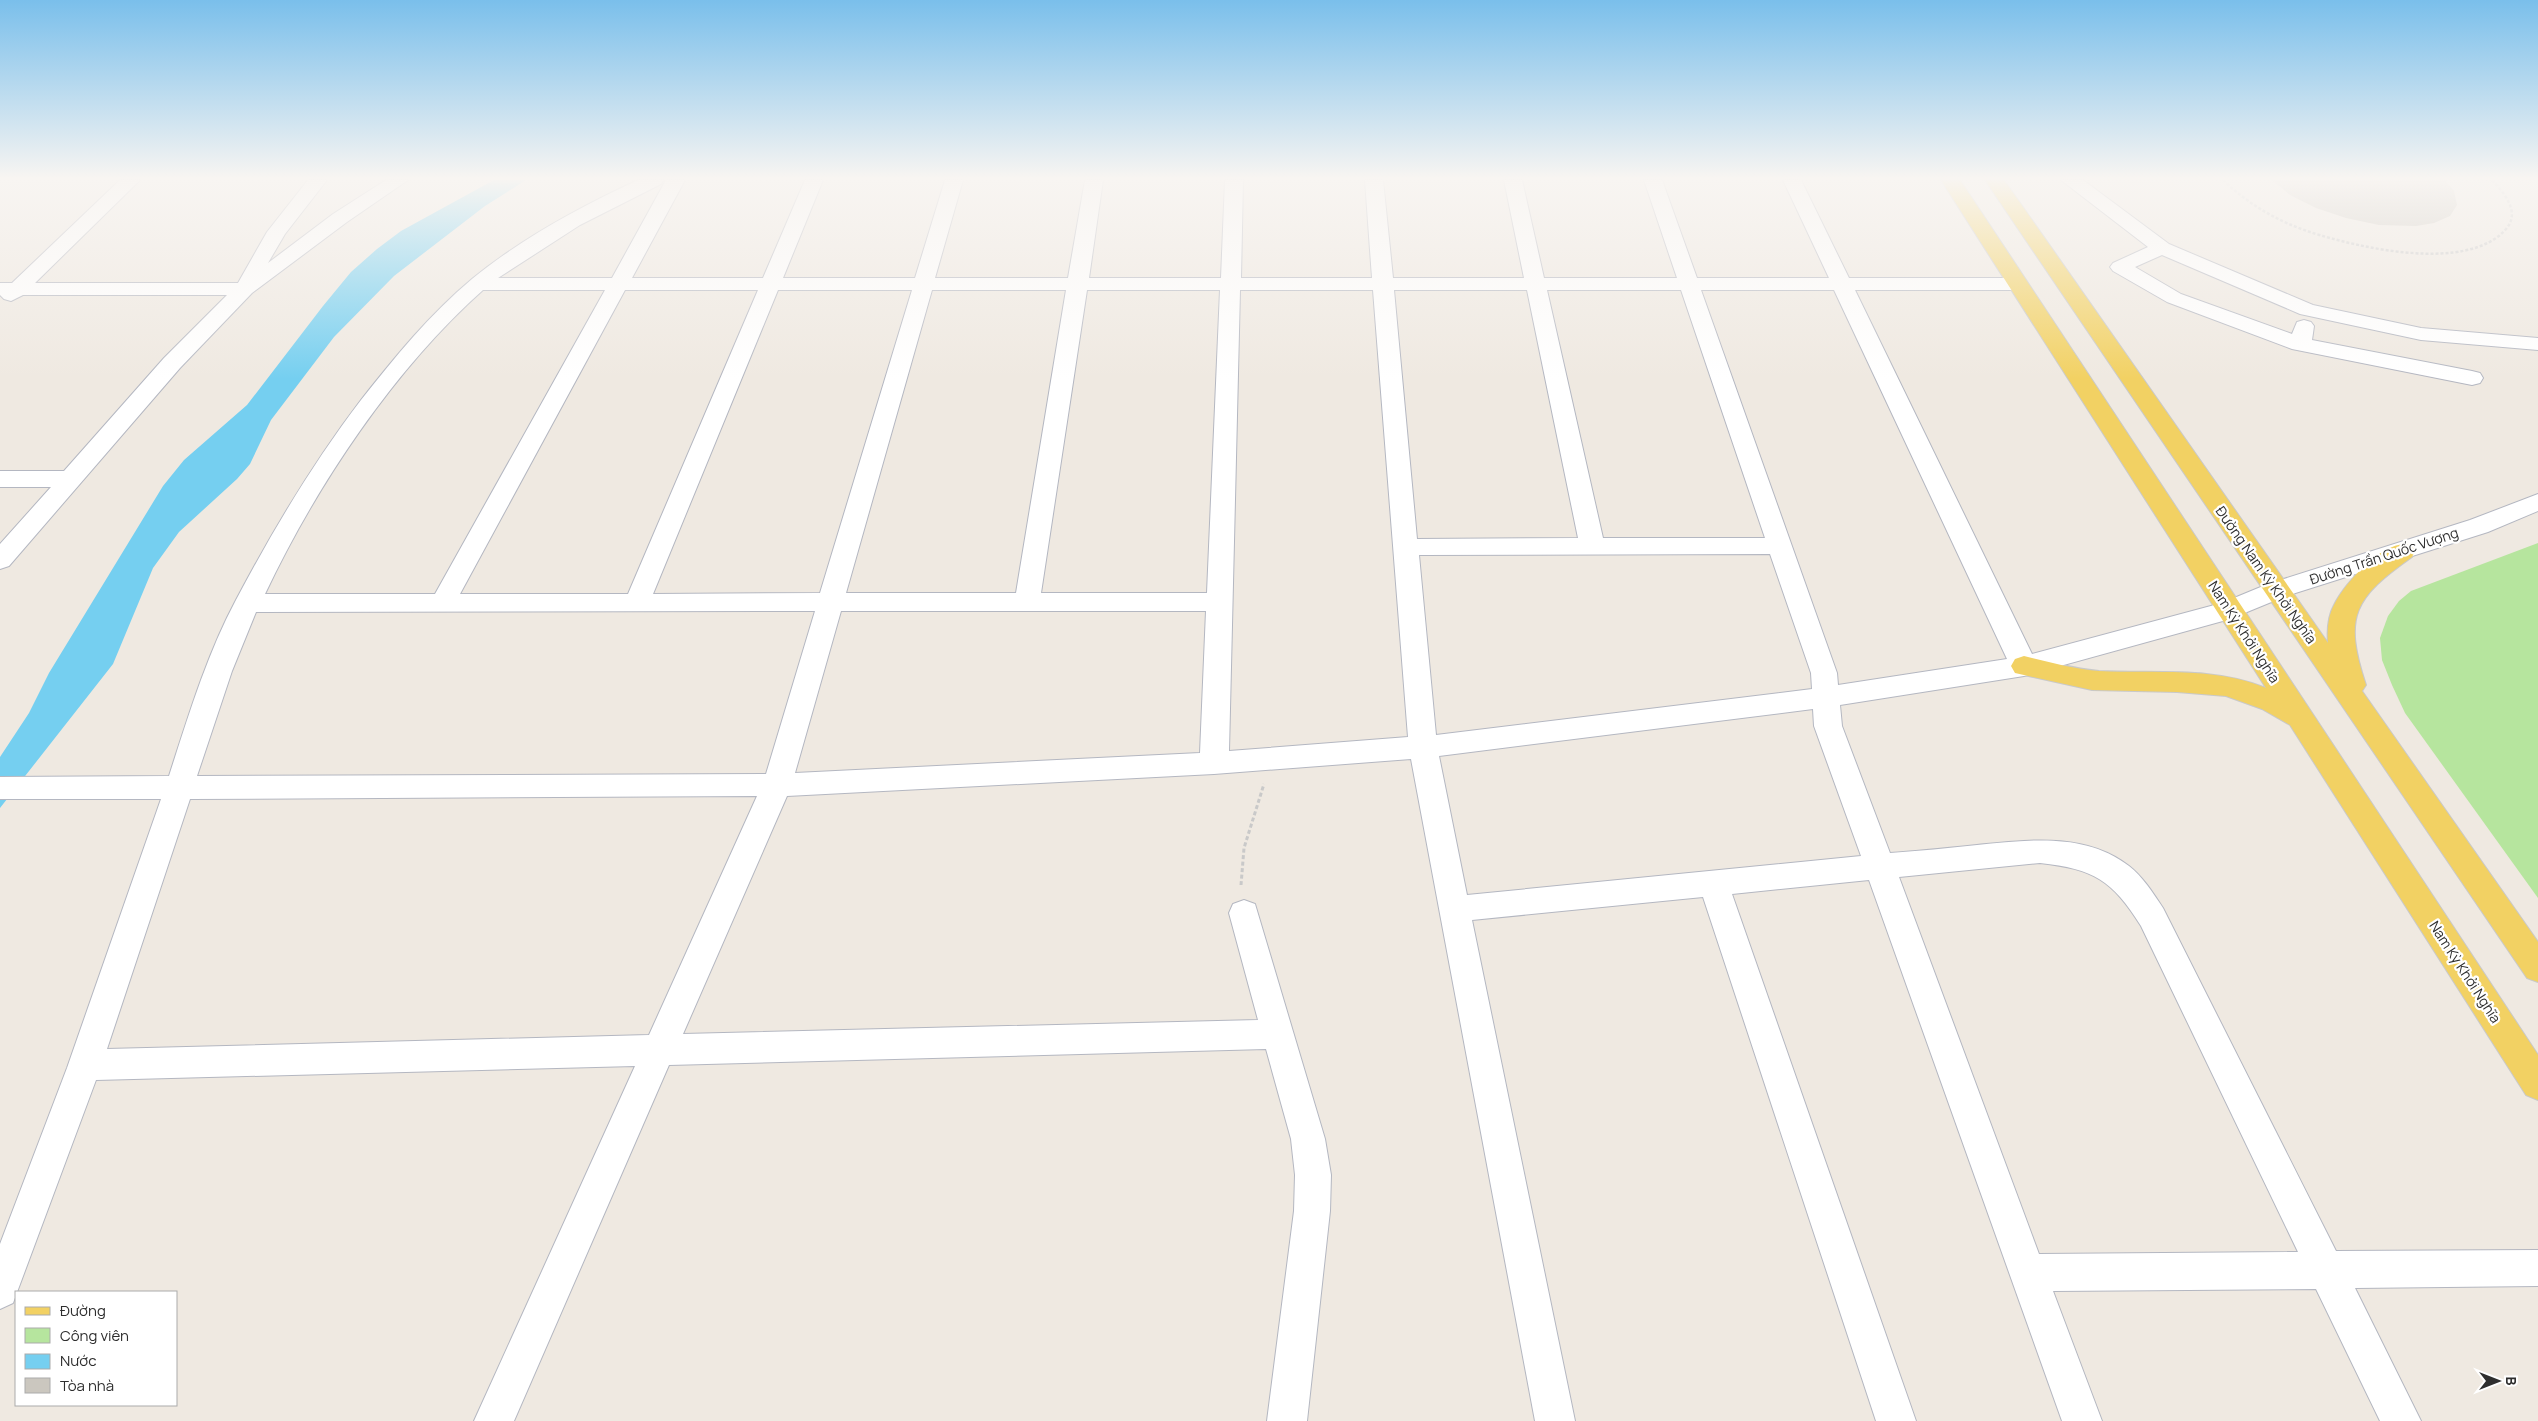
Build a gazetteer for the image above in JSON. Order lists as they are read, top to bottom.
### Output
{
  "streets": {
    "main road": ["Đường Nam Kỳ Khởi Nghĩa", "Nam Kỳ Khởi Nghĩa"],
    "street": ["Đường Trần Quốc Vượng"]
  },
  "crossings": [
    ["Đường Trần Quốc Vượng", "Đường Nam Kỳ Khởi Nghĩa"],
    ["Đường Trần Quốc Vượng", "Nam Kỳ Khởi Nghĩa"]
  ],
  "legend": [
    "Đường",
    "Công viên",
    "Nước",
    "Tòa nhà"
  ],
  "north": "right"
}
